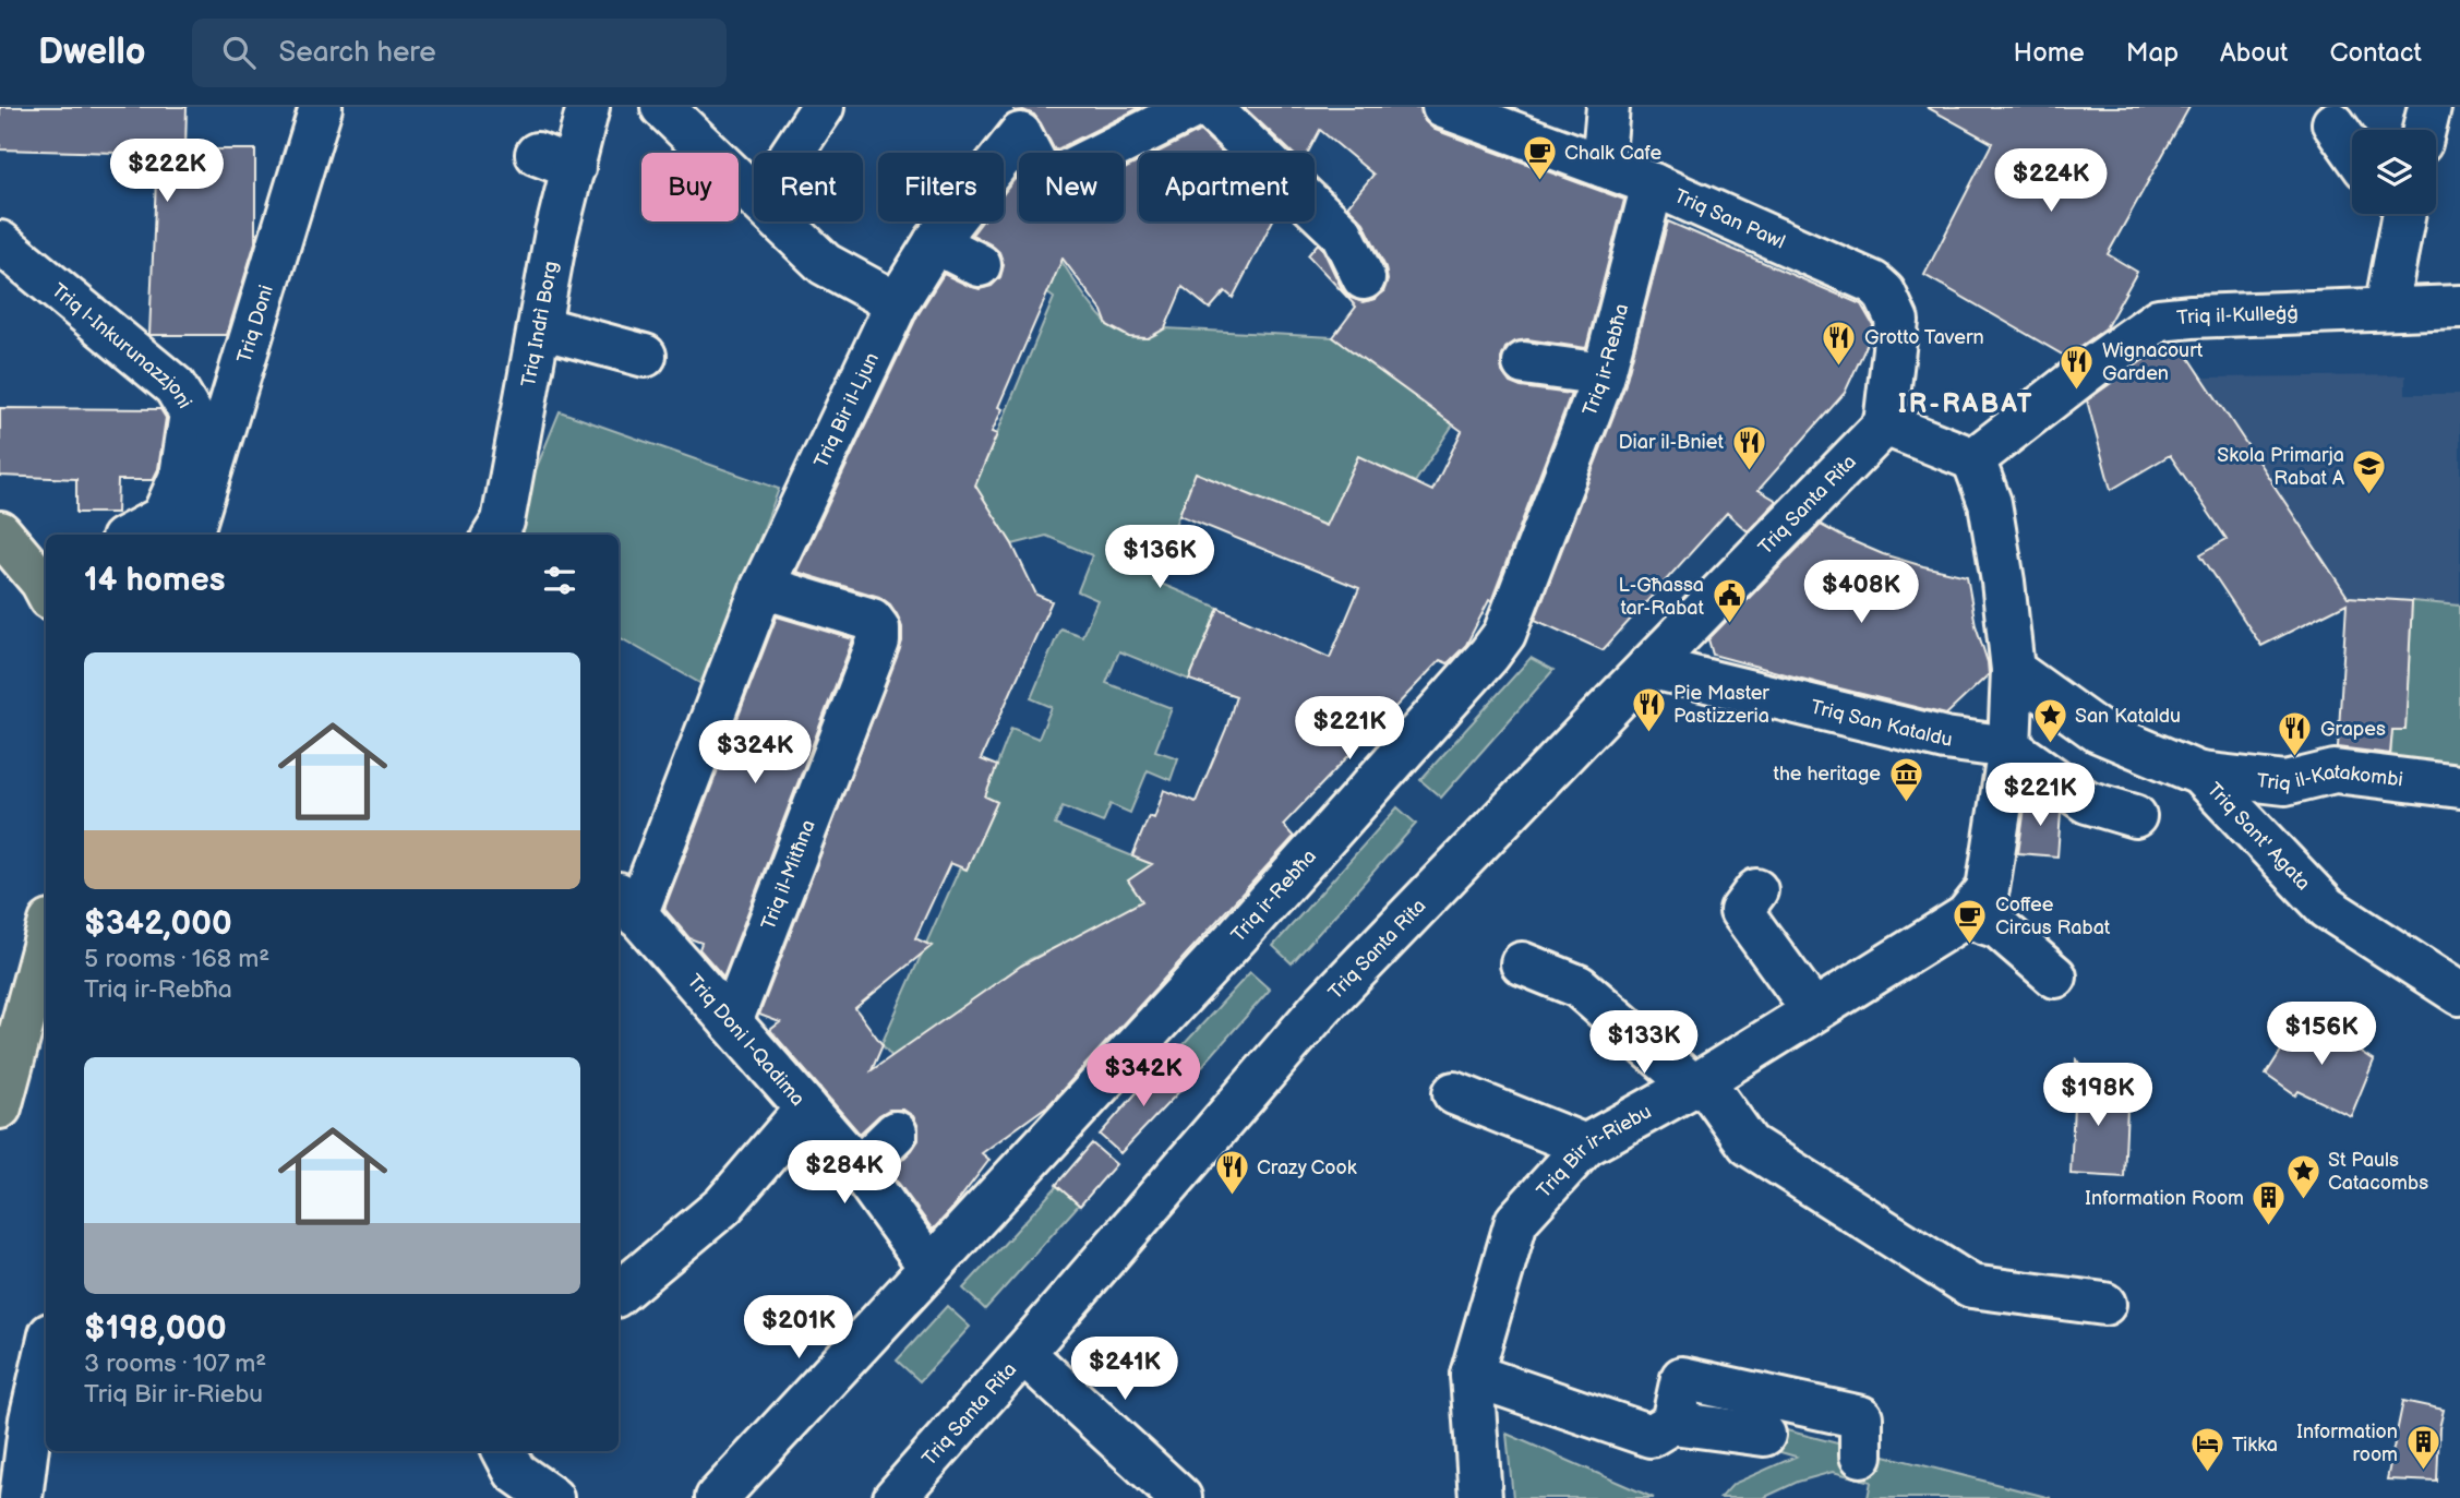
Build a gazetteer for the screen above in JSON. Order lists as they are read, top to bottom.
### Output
{
  "streets": {
    "street": [
      "Triq San Pawl",
      "Triq il-Kulleġġ",
      "Triq Doni",
      "Triq Indrì Borg",
      "Triq l-Inkurunazzjoni",
      "Triq ir-Rebħa",
      "Triq Bir il-Ljun",
      "Triq Santa Rita",
      "Triq San Kataldu",
      "Triq il-Katakombi",
      "Triq Sant' Agata",
      "Triq il-Mitħna",
      "Triq Doni l-Qadima",
      "Triq Bir ir-Riebu"
    ]
  },
  "crossings": [
    ["Triq San Pawl", "Triq ir-Rebħa"],
    ["Triq San Pawl", "Triq Santa Rita"],
    ["Triq ir-Rebħa", "Triq Doni l-Qadima"],
    ["Triq Bir il-Ljun", "Triq il-Mitħna"],
    ["Triq Bir il-Ljun", "Triq Doni l-Qadima"],
    ["Triq Santa Rita", "Triq San Kataldu"],
    ["Triq San Kataldu", "Triq Bir ir-Riebu"],
    ["Triq il-Katakombi", "Triq Sant' Agata"],
    ["Triq il-Mitħna", "Triq Doni l-Qadima"]
  ],
  "districts": ["IR-RABAT"],
  "places": {
    "cafe": ["Chalk Cafe", "Coffee Circus Rabat"],
    "restaurant": [
      "Grotto Tavern",
      "Wignacourt Garden",
      "Diar il-Bniet",
      "Pie Master Pastizzeria",
      "Grapes",
      "Crazy Cook"
    ],
    "school or university": ["Skola Primarja Rabat A"],
    "public building": ["L-Għassa tar-Rabat"],
    "place": ["San Kataldu", "St Pauls Catacombs"],
    "museum": ["the heritage"],
    "building": ["Information Room", "Information room"],
    "hotel": ["Tikka"]
  },
  "page": {
    "header": "Dwello",
    "search": "Search here",
    "nav": [
      "Home",
      "Map",
      "About",
      "Contact"
    ],
    "price": [
      "$222K",
      "$224K",
      "$136K",
      "$408K",
      "$221K",
      "$324K",
      "$221K",
      "$156K",
      "$133K",
      "$342K",
      "$198K",
      "$284K",
      "$201K",
      "$241K"
    ],
    "chip": [
      "Buy",
      "Rent",
      "Filters",
      "New",
      "Apartment"
    ],
    "heading": "14 homes",
    "list": [
      {
        "name": "$342,000",
        "note": "5 rooms · 168 m² · Triq ir-Rebħa"
      },
      {
        "name": "$198,000",
        "note": "3 rooms · 107 m² · Triq Bir ir-Riebu"
      }
    ]
  }
}
